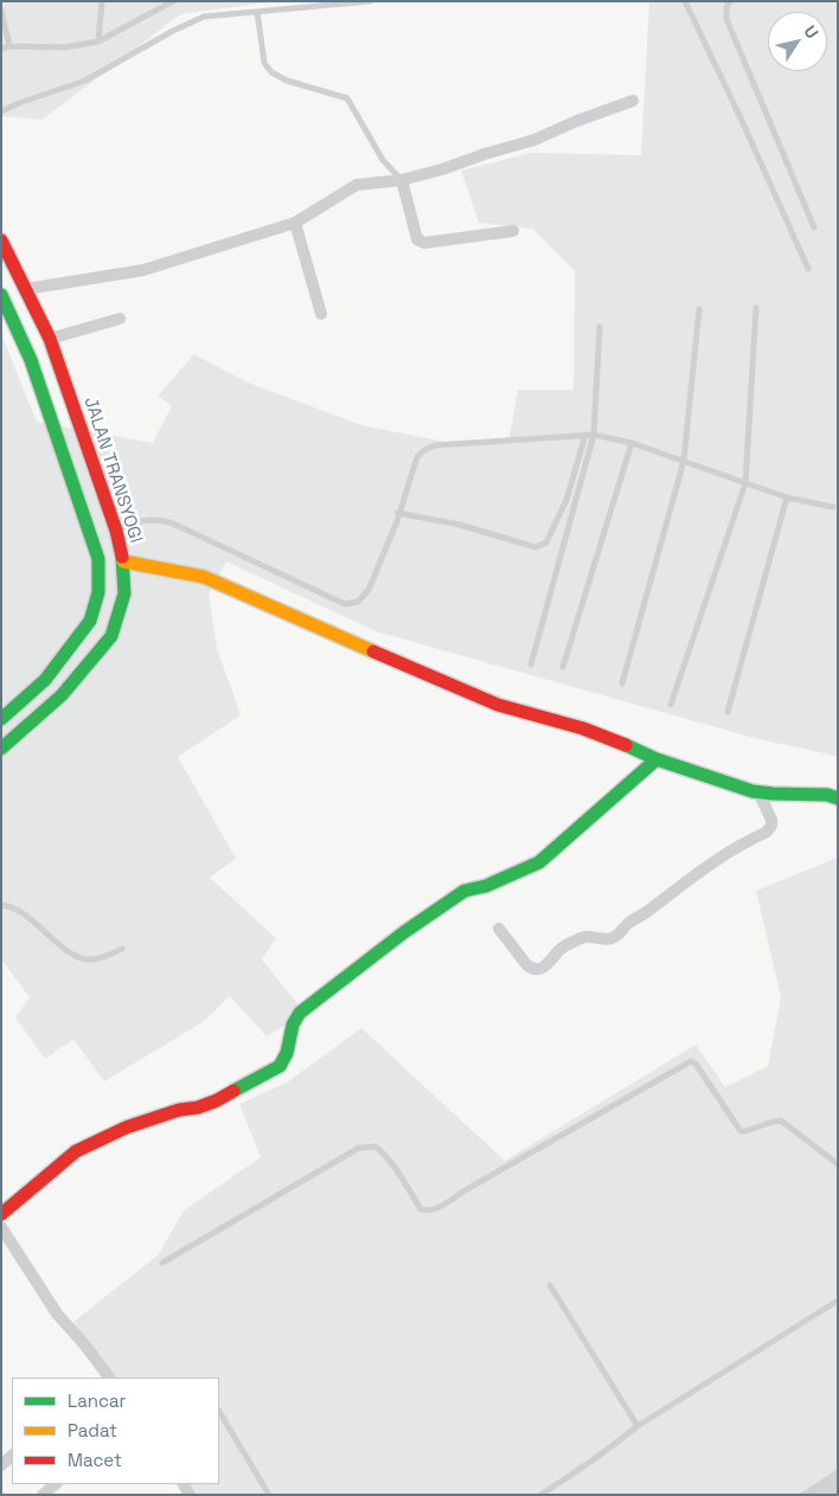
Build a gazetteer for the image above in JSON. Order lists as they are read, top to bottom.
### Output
{
  "streets": {
    "main road": ["JALAN TRANSYOGI"]
  },
  "legend": ["Lancar", "Padat", "Macet"],
  "north": "top right"
}
